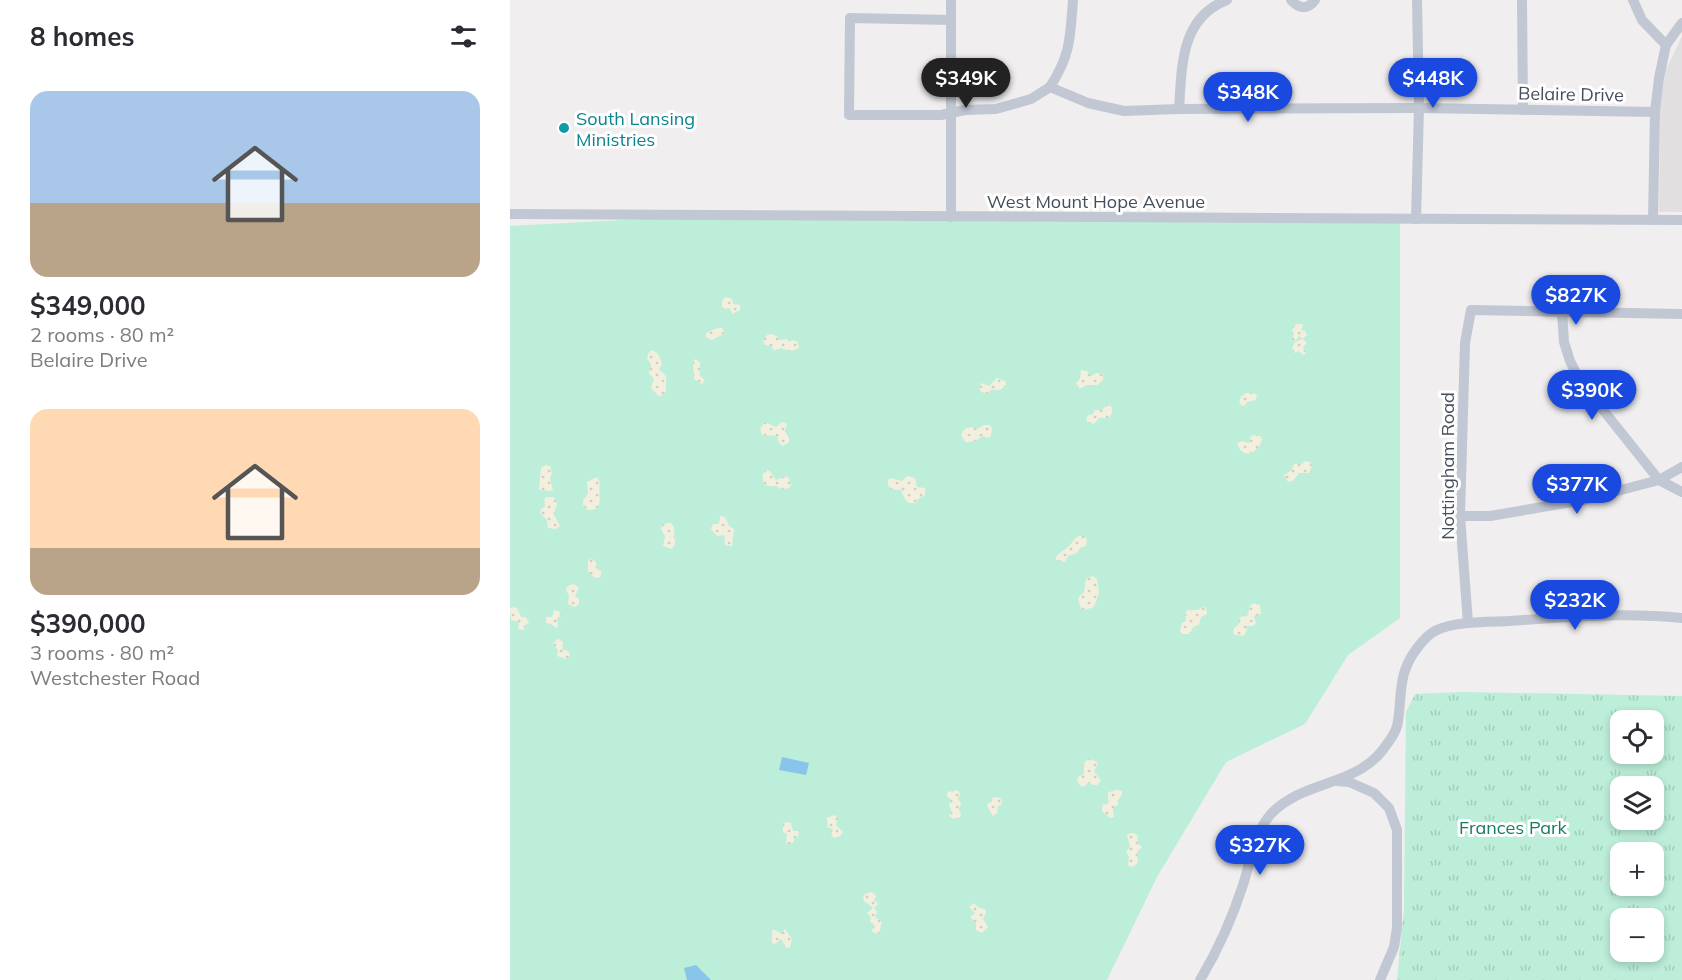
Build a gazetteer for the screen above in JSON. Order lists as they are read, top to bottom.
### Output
{
  "streets": {
    "street": ["Belaire Drive", "West Mount Hope Avenue", "Nottingham Road"]
  },
  "parks": ["Frances Park"],
  "places": ["South Lansing Ministries"],
  "page": {
    "heading": "8 homes",
    "price": [
      "$349K",
      "$448K",
      "$348K",
      "$827K",
      "$390K",
      "$377K",
      "$232K",
      "$327K"
    ],
    "list": [
      {
        "name": "$349,000",
        "note": "2 rooms · 80 m² · Belaire Drive"
      },
      {
        "name": "$390,000",
        "note": "3 rooms · 80 m² · Westchester Road"
      }
    ],
    "map_buttons": ["+", "−"]
  }
}
